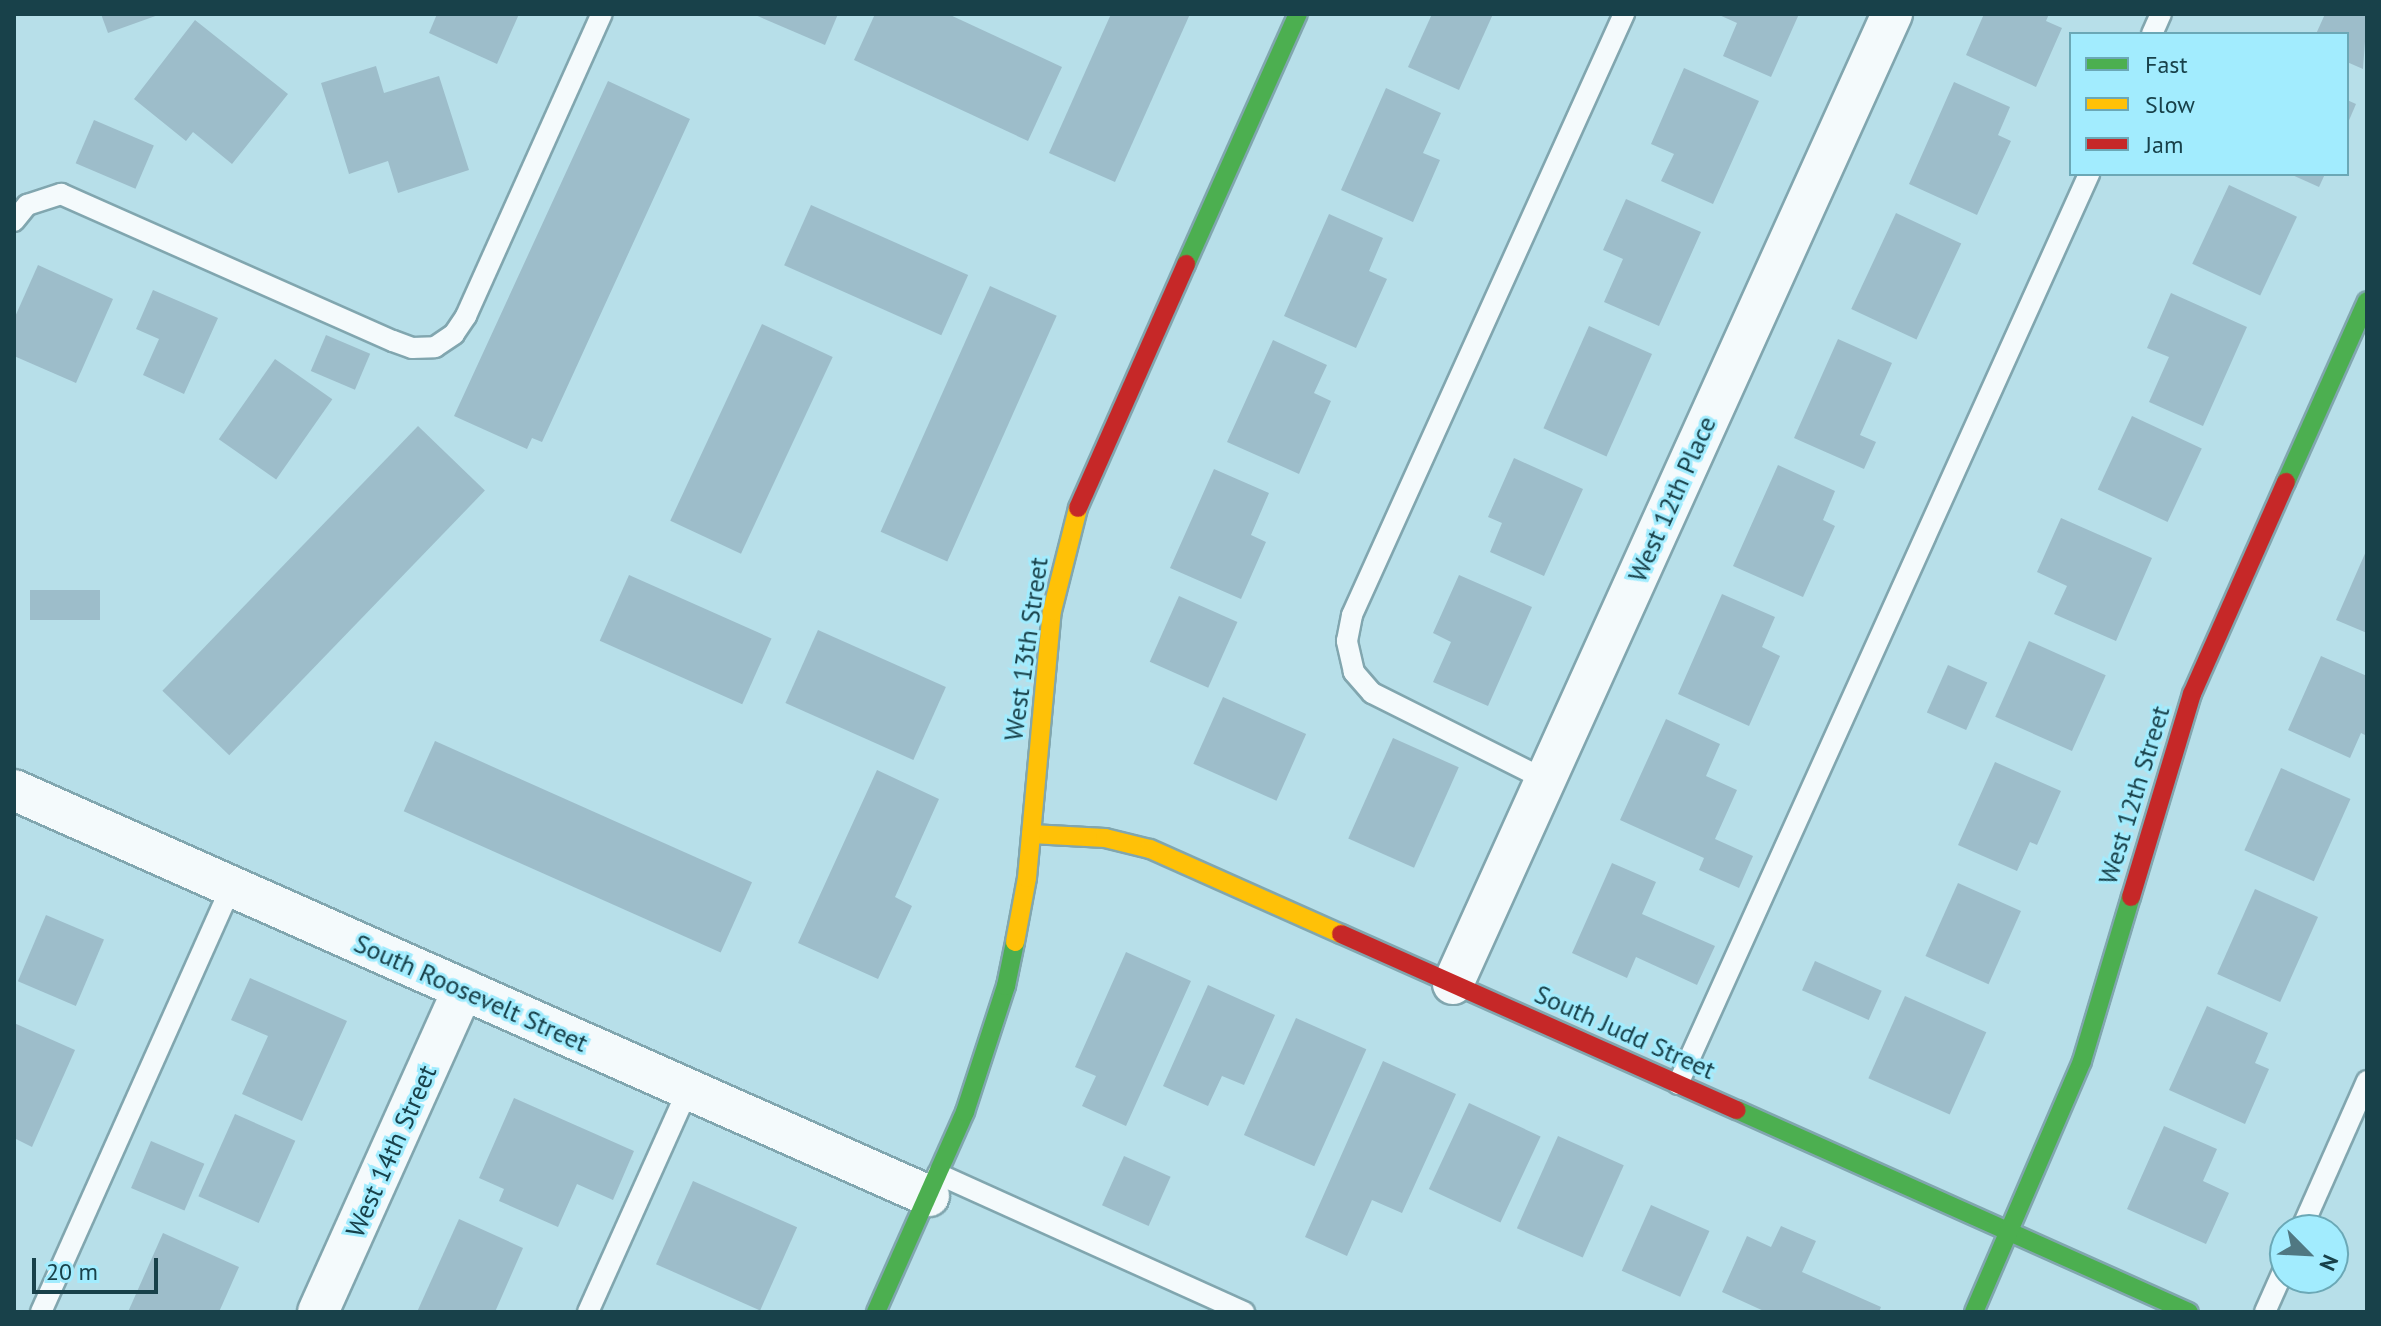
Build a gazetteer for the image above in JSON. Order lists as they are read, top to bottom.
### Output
{
  "streets": {
    "street": [
      "West 12th Place",
      "West 13th Street",
      "West 12th Street",
      "South Roosevelt Street",
      "South Judd Street",
      "West 14th Street"
    ]
  },
  "crossings": [
    ["West 12th Place", "South Judd Street"],
    ["West 13th Street", "South Roosevelt Street"],
    ["West 13th Street", "South Judd Street"],
    ["West 12th Street", "South Judd Street"],
    ["South Roosevelt Street", "West 14th Street"]
  ],
  "legend": ["Fast", "Slow", "Jam"],
  "scale_bar": "20 m",
  "north": "bottom right"
}
